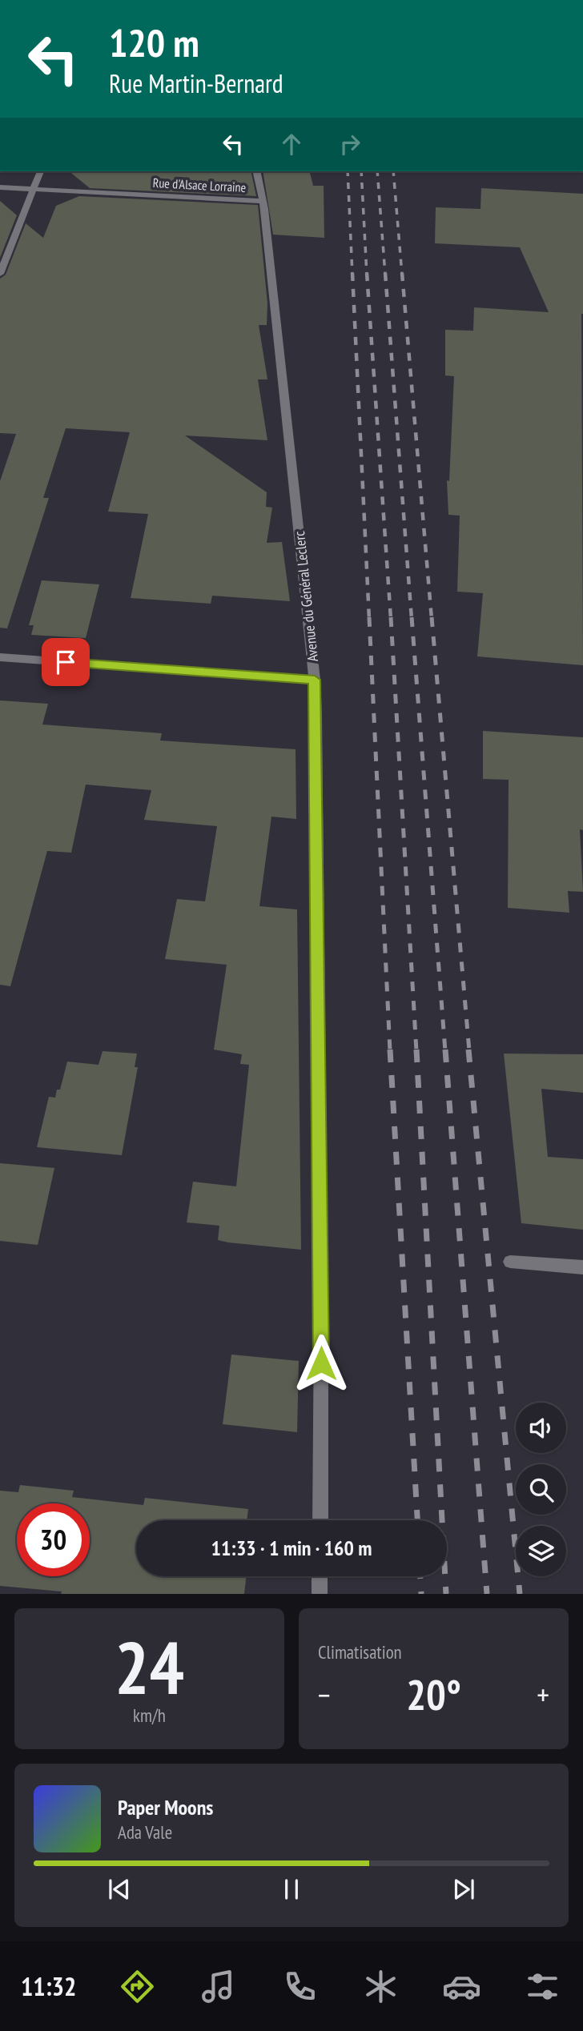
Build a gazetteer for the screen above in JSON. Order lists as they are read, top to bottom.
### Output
{
  "streets": {
    "street": ["Rue d'Alsace Lorraine", "Avenue du Général Leclerc"]
  },
  "crossings": [
    ["Rue d'Alsace Lorraine", "Avenue du Général Leclerc"]
  ],
  "page": {
    "turn": ["120 m", "Rue Martin-Bernard"],
    "limit": "30",
    "trip": "11:33 · 1 min · 160 m",
    "tile": [
      ["24", "km/h"],
      "Climatisation"
    ],
    "heat": ["−", "20°", "+"],
    "song": ["Paper Moons", "Ada Vale"],
    "tabs": "11:32"
  }
}
